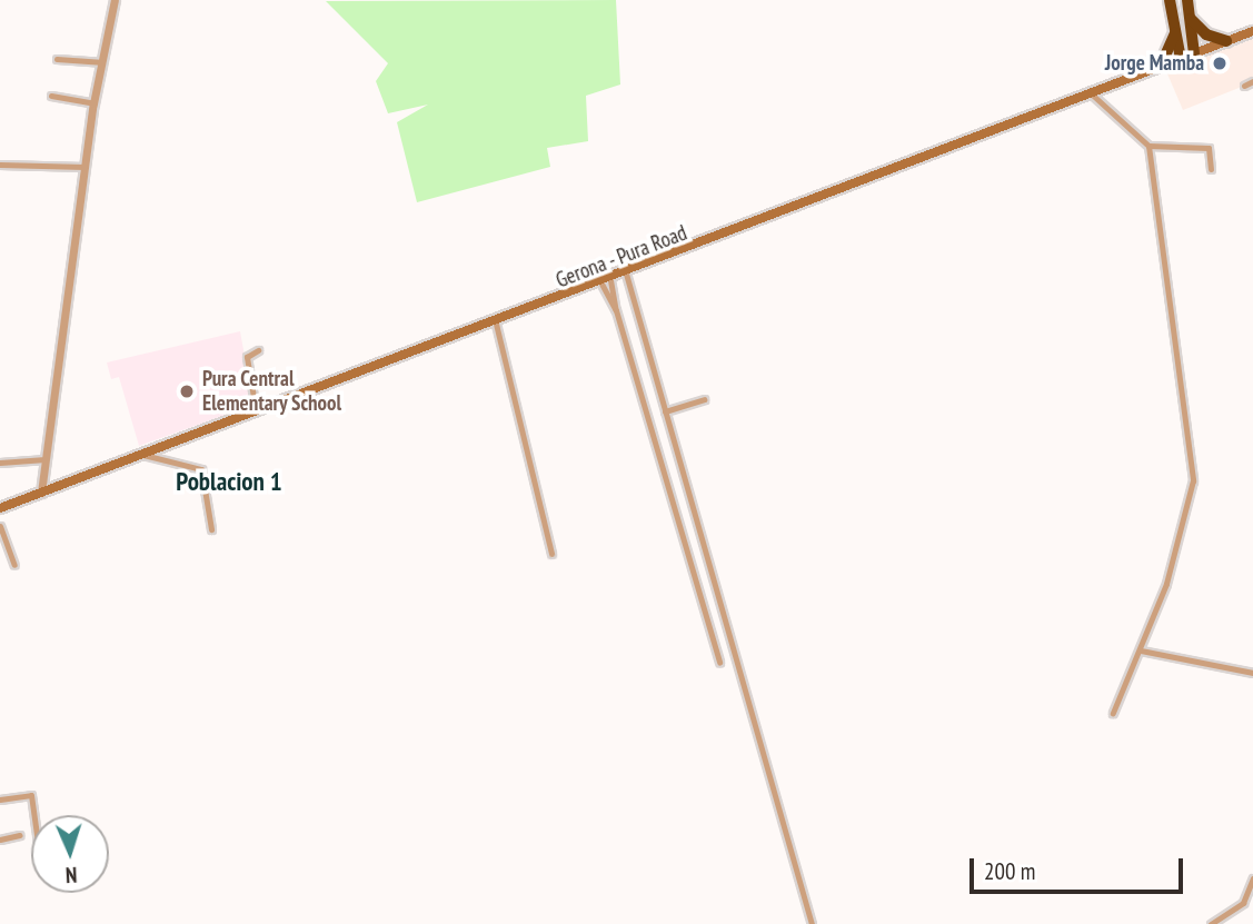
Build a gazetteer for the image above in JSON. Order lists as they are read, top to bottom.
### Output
{
  "streets": {
    "main road": ["Gerona - Pura Road"]
  },
  "districts": ["Poblacion 1"],
  "places": ["Jorge Mamba", "Pura Central Elementary School"],
  "scale_bar": "200 m",
  "north": "bottom"
}
